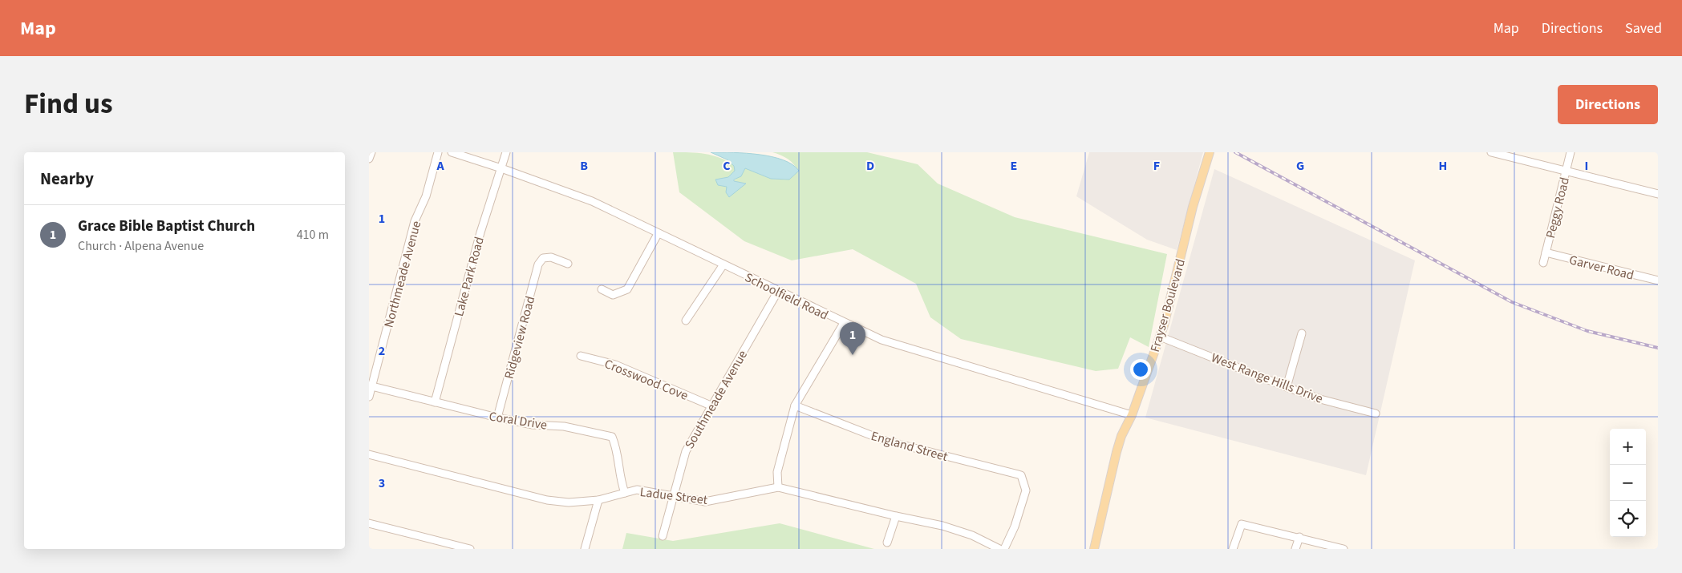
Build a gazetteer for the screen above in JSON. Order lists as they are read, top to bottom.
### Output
{
  "streets": {
    "main road": ["Frayser Boulevard"],
    "street": [
      "Peggy Road",
      "Garver Road",
      "Northmeade Avenue",
      "Lake Park Road",
      "Schoolfield Road",
      "Ridgeview Road",
      "West Range Hills Drive",
      "Crosswood Cove",
      "Southmeade Avenue",
      "Coral Drive",
      "England Street",
      "Ladue Street"
    ]
  },
  "crossings": [
    ["Peggy Road", "Garver Road"],
    ["Northmeade Avenue", "Coral Drive"],
    ["Lake Park Road", "Schoolfield Road"],
    ["Lake Park Road", "Coral Drive"],
    ["Schoolfield Road", "Frayser Boulevard"],
    ["Schoolfield Road", "Southmeade Avenue"],
    ["Frayser Boulevard", "West Range Hills Drive"],
    ["Ridgeview Road", "Coral Drive"],
    ["Crosswood Cove", "Southmeade Avenue"],
    ["Southmeade Avenue", "Ladue Street"],
    ["Coral Drive", "Ladue Street"]
  ],
  "page": {
    "header": "Map",
    "nav": ["Map", "Directions", "Saved"],
    "title": "Find us",
    "buttons": "Directions",
    "heading": "Nearby",
    "list": [
      {
        "mark": "1",
        "name": "Grace Bible Baptist Church",
        "note": "Church · Alpena Avenue",
        "value": "410 m"
      }
    ],
    "pins": "1",
    "map_buttons": ["+", "−"]
  },
  "grid": {
    "columns": [
      "A",
      "B",
      "C",
      "D",
      "E",
      "F",
      "G",
      "H",
      "I"
    ],
    "rows": ["1", "2", "3"]
  }
}
